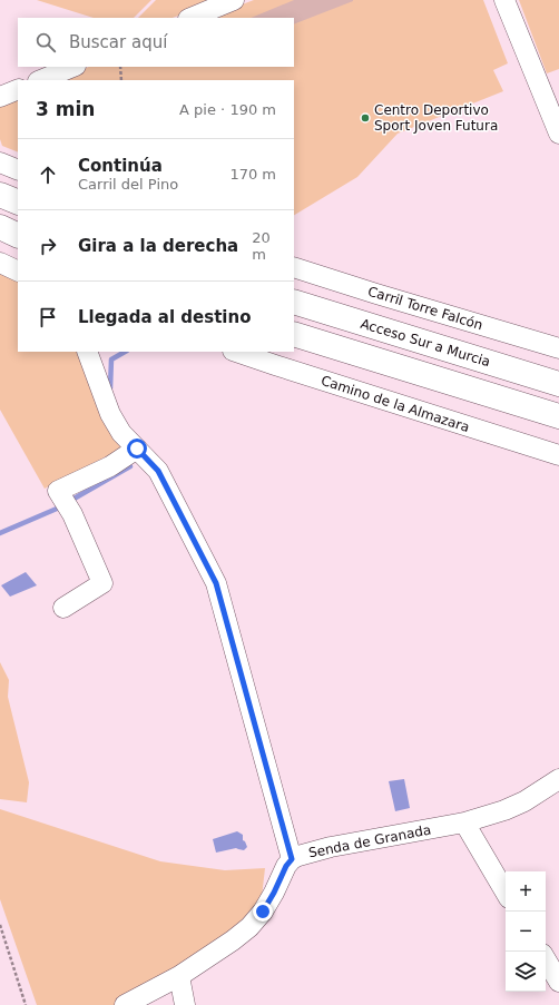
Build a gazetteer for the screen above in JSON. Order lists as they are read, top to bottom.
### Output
{
  "streets": {
    "highway": ["Acceso Sur a Murcia"],
    "street": ["Carril Torre Falcón", "Camino de la Almazara", "Senda de Granada"]
  },
  "places": ["Centro Deportivo Sport Joven Futura"],
  "page": {
    "search": "Buscar aquí",
    "heading": ["3 min", "A pie · 190 m"],
    "list": [
      ["Continúa", "Carril del Pino", "170 m"],
      ["Gira a la derecha", "20 m"],
      "Llegada al destino"
    ],
    "map_buttons": ["+", "−"]
  }
}
